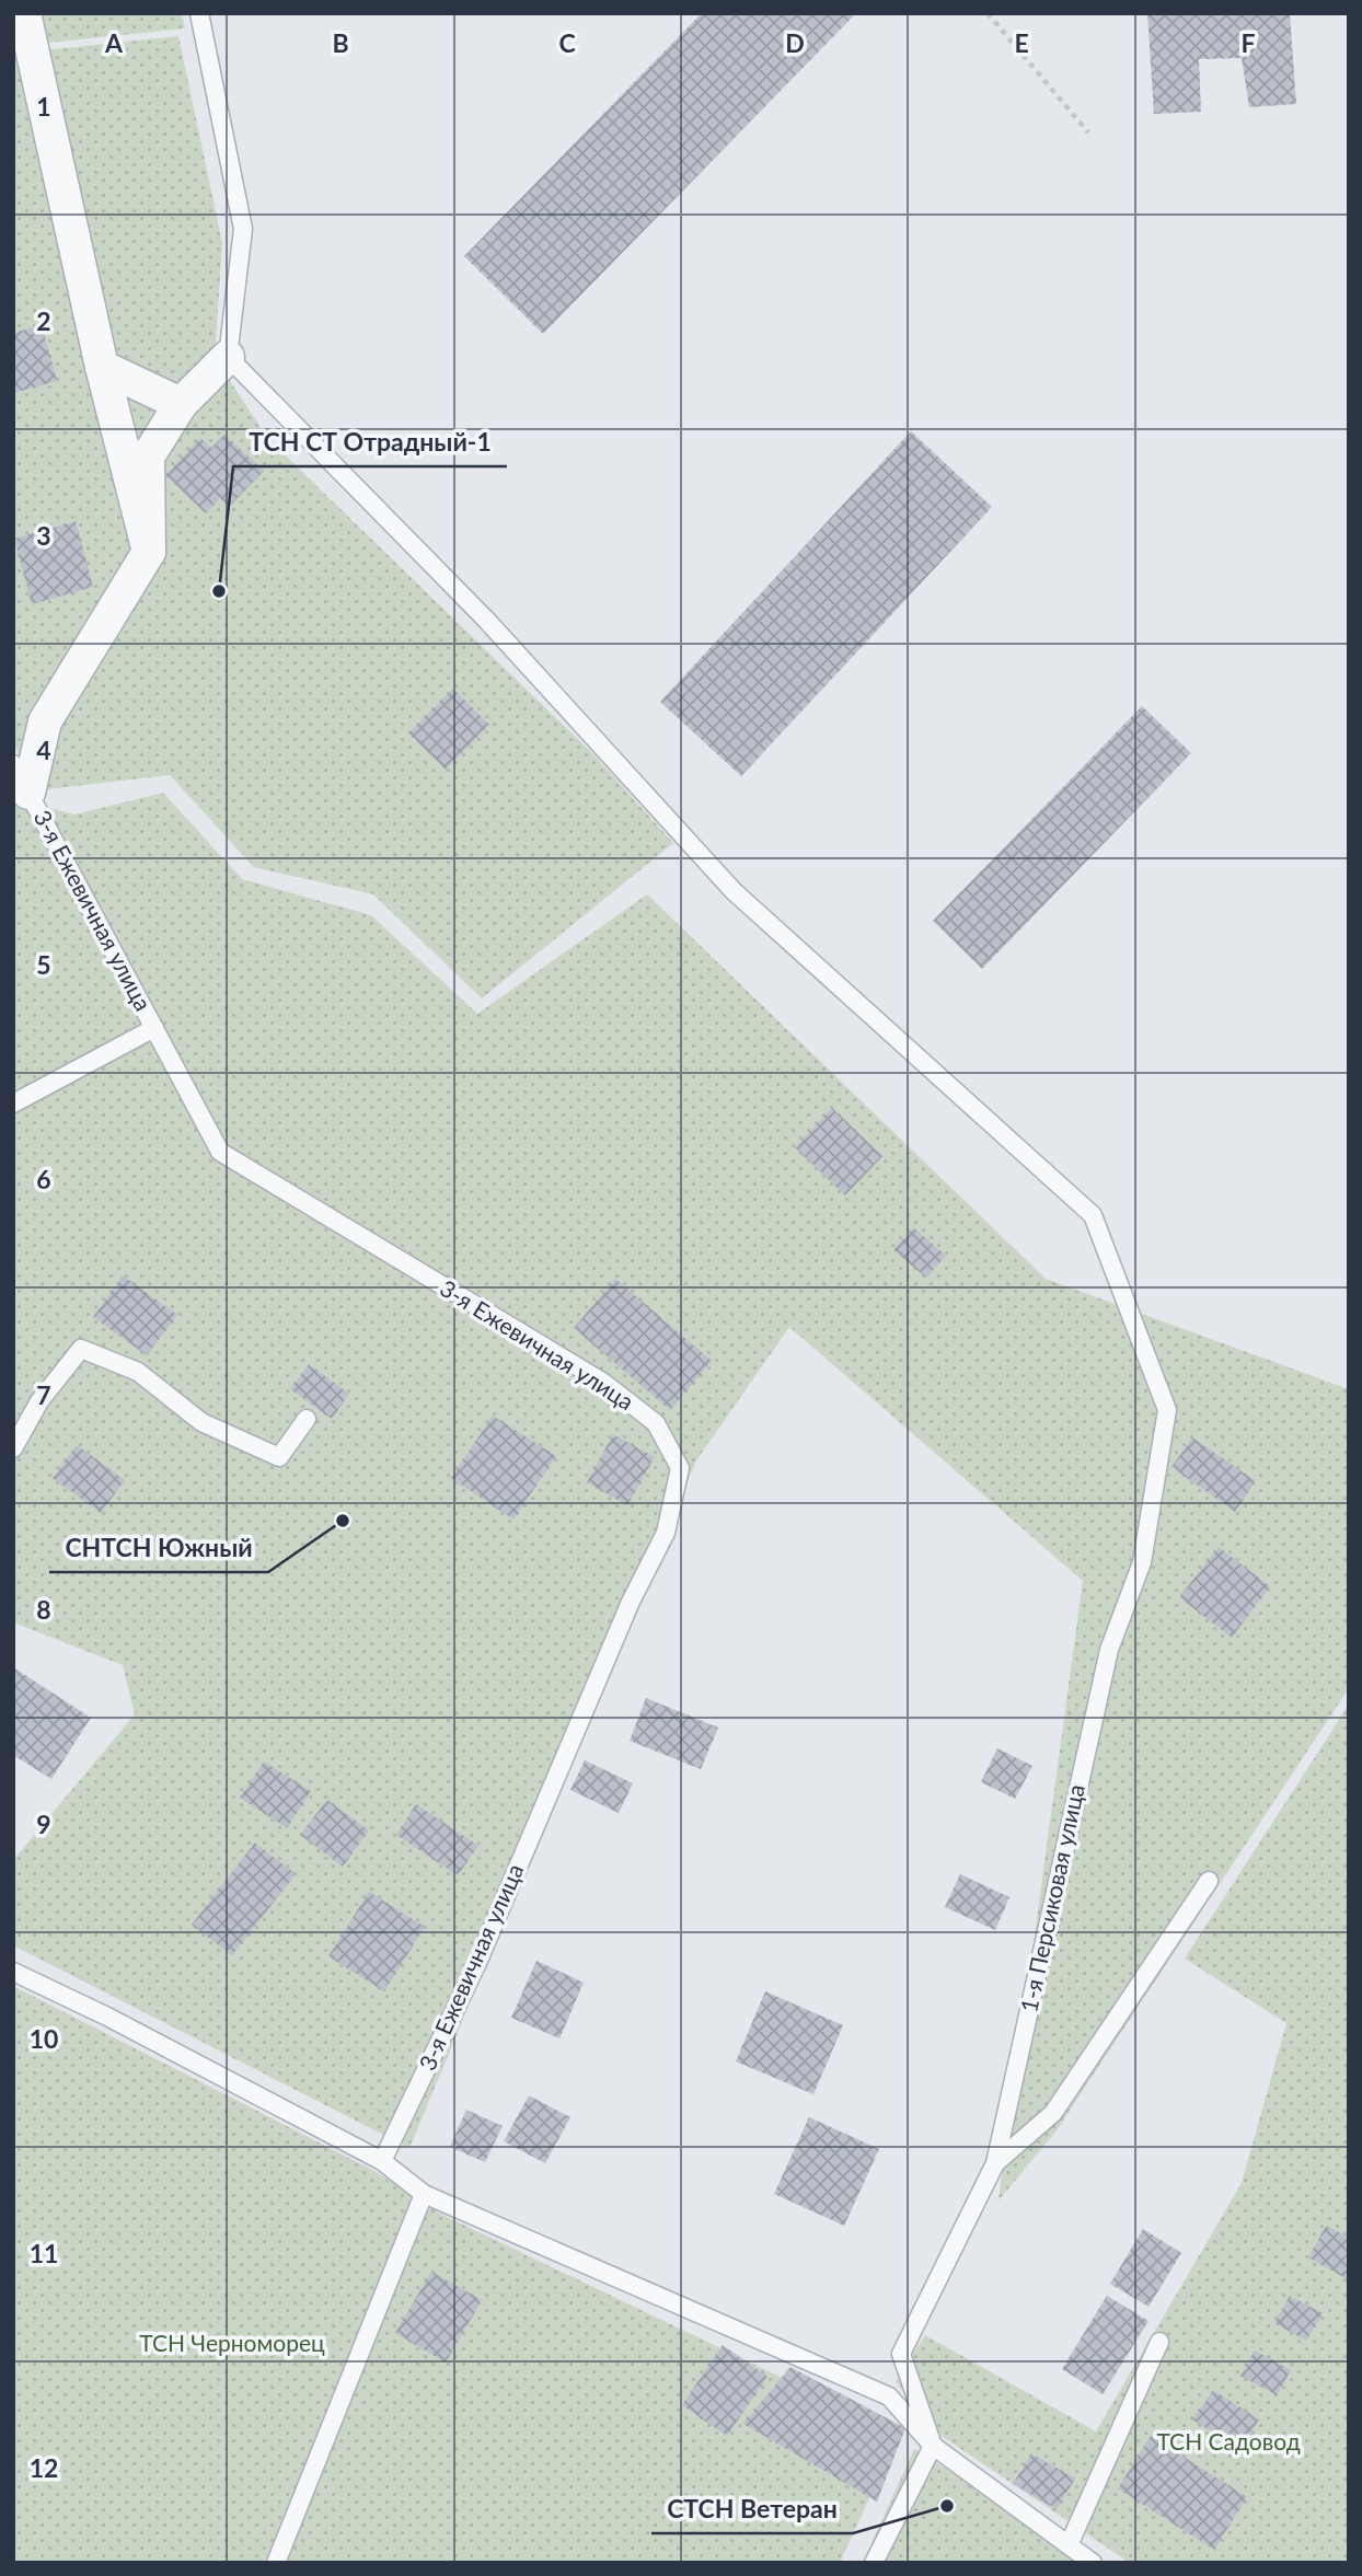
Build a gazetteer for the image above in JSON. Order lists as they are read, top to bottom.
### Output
{
  "streets": {
    "lane": ["3-я Ежевичная улица", "1-я Персиковая улица"]
  },
  "parks": ["ТСН Черноморец", "ТСН Садовод"],
  "places": ["ТСН СТ Отрадный-1", "СНТСН Южный", "СТСН Ветеран"],
  "grid": {
    "columns": [
      "A",
      "B",
      "C",
      "D",
      "E",
      "F"
    ],
    "rows": [
      "1",
      "2",
      "3",
      "4",
      "5",
      "6",
      "7",
      "8",
      "9",
      "10",
      "11",
      "12"
    ]
  }
}
